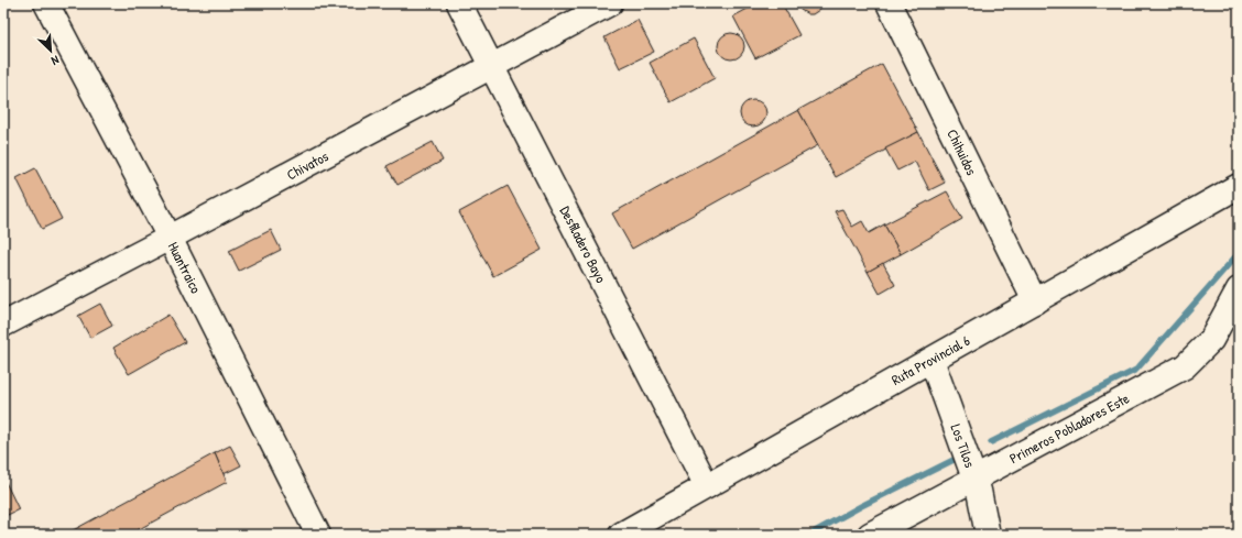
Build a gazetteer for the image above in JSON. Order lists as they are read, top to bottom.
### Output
{
  "streets": {
    "street": [
      "Chihuidos",
      "Chivatos",
      "Desfiladero Bayo",
      "Huantraico",
      "Ruta Provincial 6",
      "Primeros Pobladores Este",
      "Los Tilos"
    ]
  },
  "crossings": [
    ["Chihuidos", "Ruta Provincial 6"],
    ["Chivatos", "Desfiladero Bayo"],
    ["Chivatos", "Huantraico"],
    ["Desfiladero Bayo", "Ruta Provincial 6"],
    ["Ruta Provincial 6", "Los Tilos"],
    ["Primeros Pobladores Este", "Los Tilos"]
  ],
  "north": "bottom right"
}
